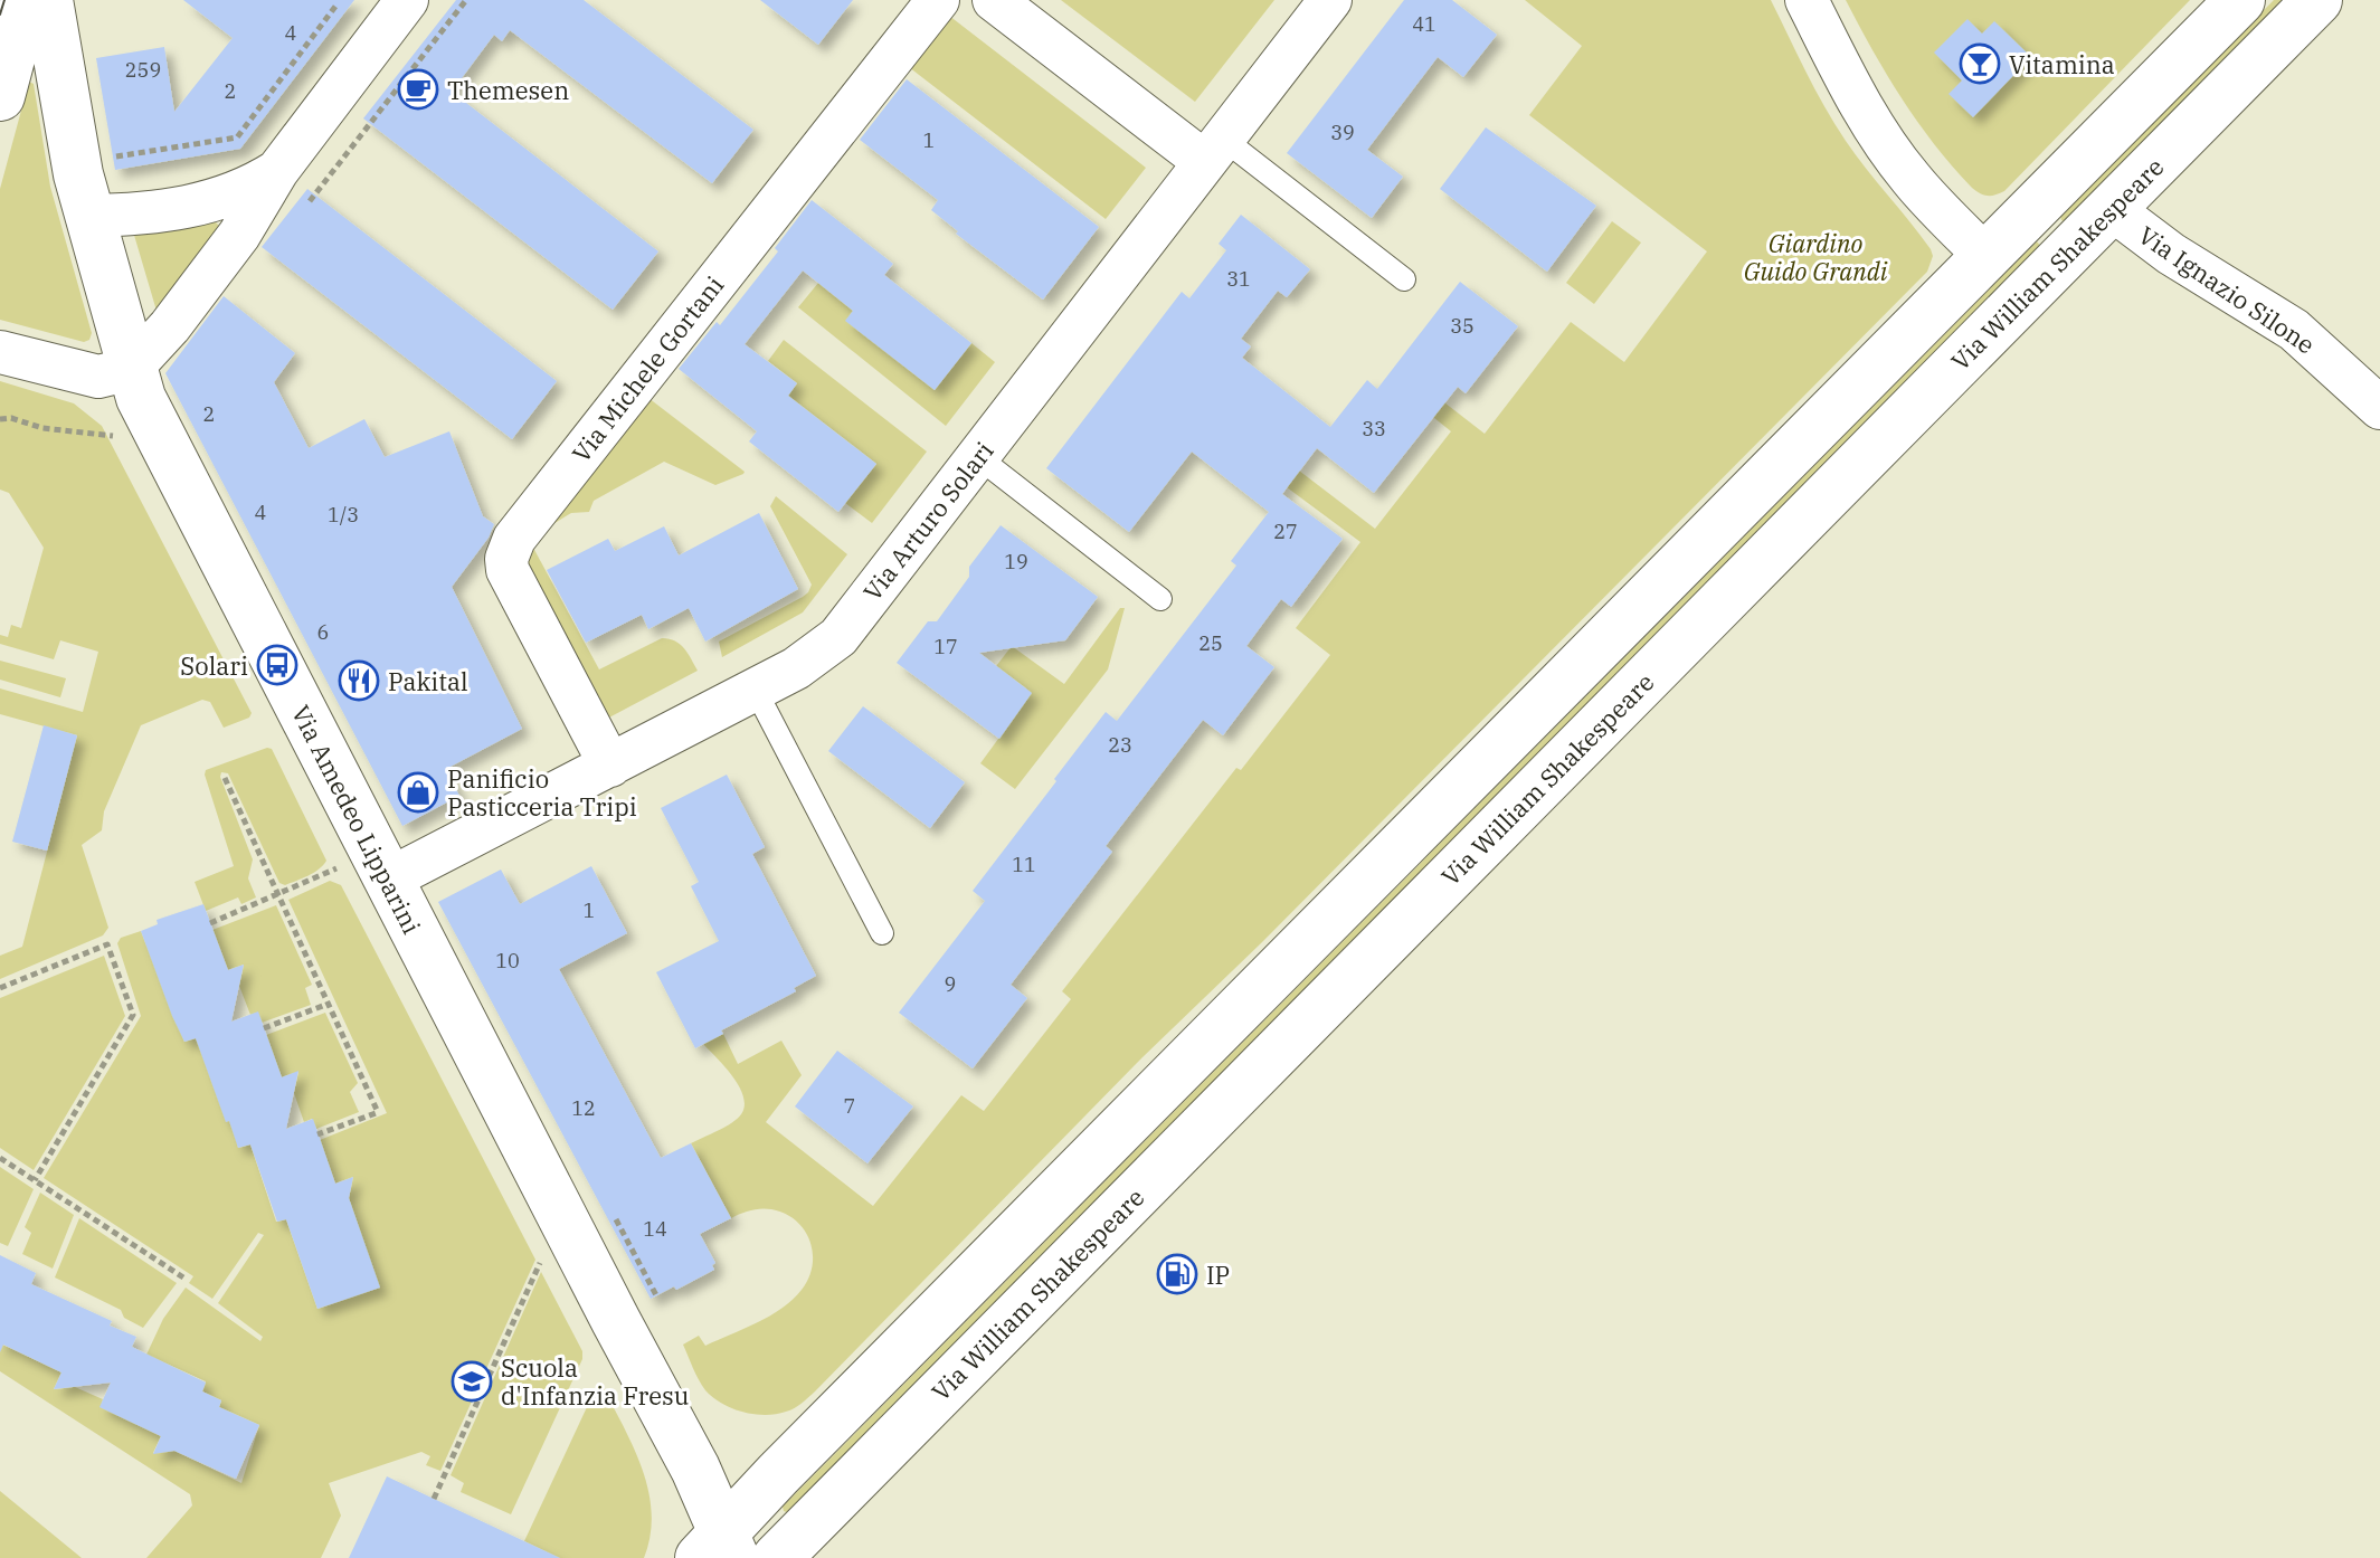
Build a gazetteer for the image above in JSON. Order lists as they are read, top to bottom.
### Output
{
  "streets": {
    "main road": ["Via William Shakespeare", "Via Amedeo Lipparini"],
    "street": ["Via Ignazio Silone", "Via Michele Gortani", "Via Arturo Solari"]
  },
  "crossings": [
    ["Via William Shakespeare", "Via Ignazio Silone"],
    ["Via Michele Gortani", "Via Arturo Solari"],
    ["Via Arturo Solari", "Via Amedeo Lipparini"]
  ],
  "parks": ["Giardino Guido Grandi"],
  "places": {
    "bar": ["Vitamina"],
    "cafe": ["Themesen"],
    "bus stop": ["Solari"],
    "restaurant": ["Pakital"],
    "shop": ["Panificio Pasticceria Tripi"],
    "fuel station": ["IP"],
    "school or university": ["Scuola d'Infanzia Fresu"]
  },
  "house_numbers": [
    "41",
    "4",
    "259",
    "2",
    "39",
    "1",
    "31",
    "35",
    "2",
    "33",
    "4",
    "1/3",
    "27",
    "19",
    "6",
    "25",
    "17",
    "23",
    "11",
    "1",
    "10",
    "9",
    "7",
    "12",
    "14"
  ]
}
